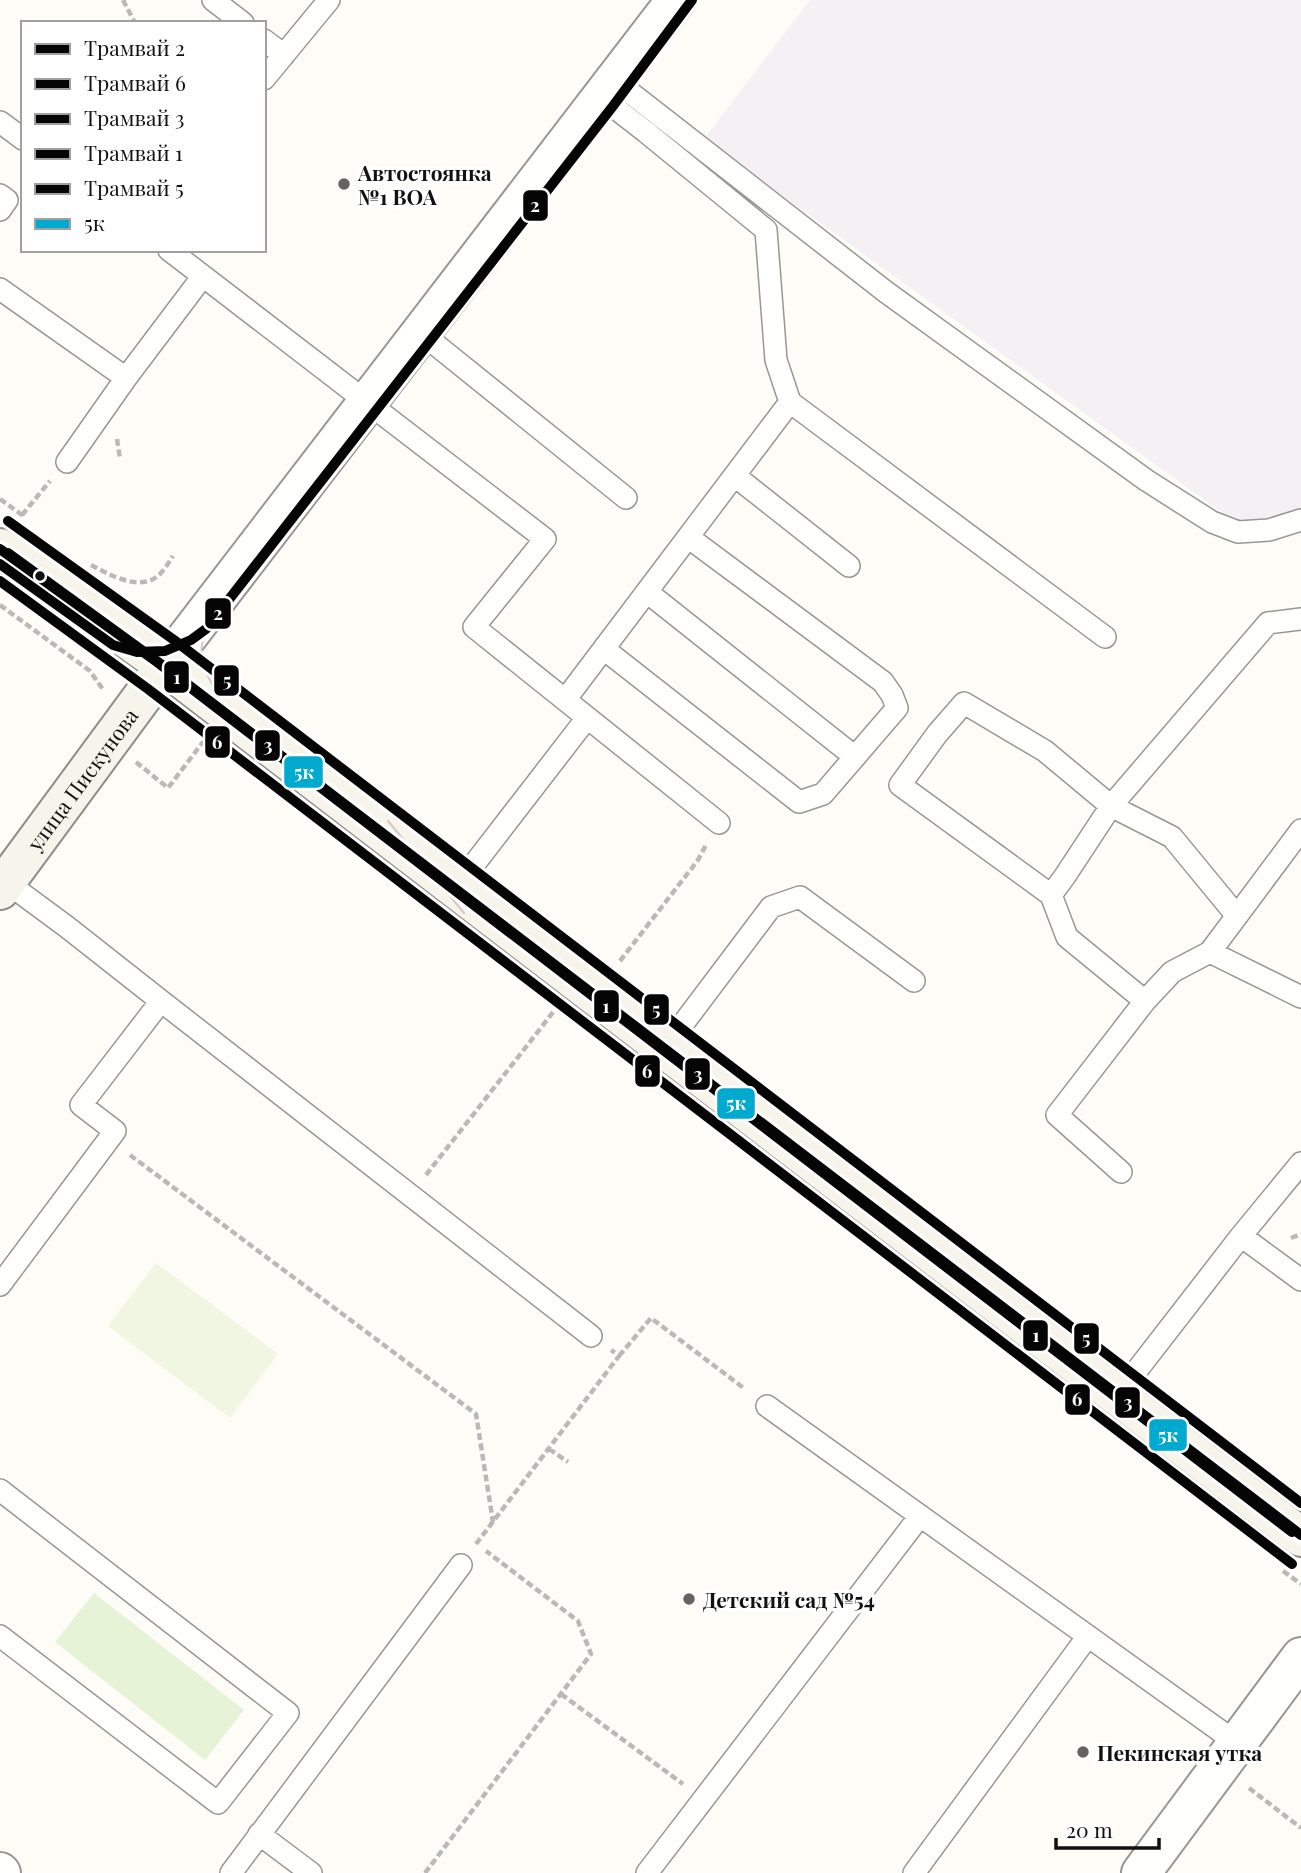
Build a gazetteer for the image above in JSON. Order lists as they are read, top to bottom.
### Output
{
  "streets": {
    "main road": ["улица Пискунова"]
  },
  "places": ["Автостоянка №1 ВОА", "Детский сад №54", "Пекинская утка"],
  "lines": [
    "tram line 2",
    "tram line 5",
    "transit line 5к",
    "tram line 1",
    "tram line 3",
    "tram line 6"
  ],
  "legend": [
    "Трамвай 2",
    "Трамвай 6",
    "Трамвай 3",
    "Трамвай 1",
    "Трамвай 5",
    "5к"
  ],
  "scale_bar": "20 m"
}
